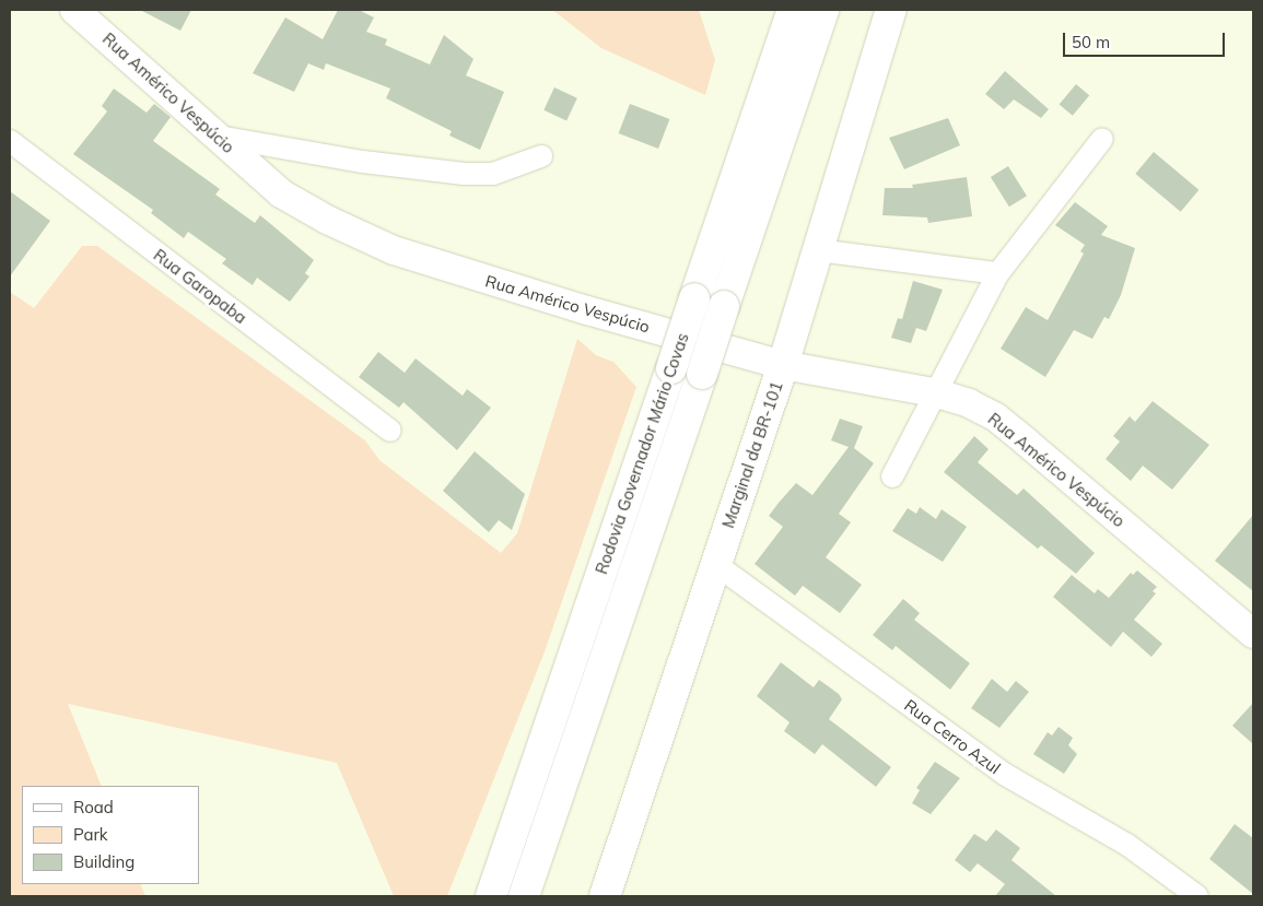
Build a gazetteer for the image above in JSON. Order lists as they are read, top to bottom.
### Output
{
  "streets": {
    "main road": ["Rodovia Governador Mário Covas", "Marginal da BR-101"],
    "street": ["Rua Américo Vespúcio", "Rua Garopaba", "Rua Cerro Azul"]
  },
  "crossings": [
    ["Rua Américo Vespúcio", "Marginal da BR-101"],
    ["Marginal da BR-101", "Rua Cerro Azul"]
  ],
  "legend": ["Road", "Park", "Building"],
  "scale_bar": "50 m"
}
